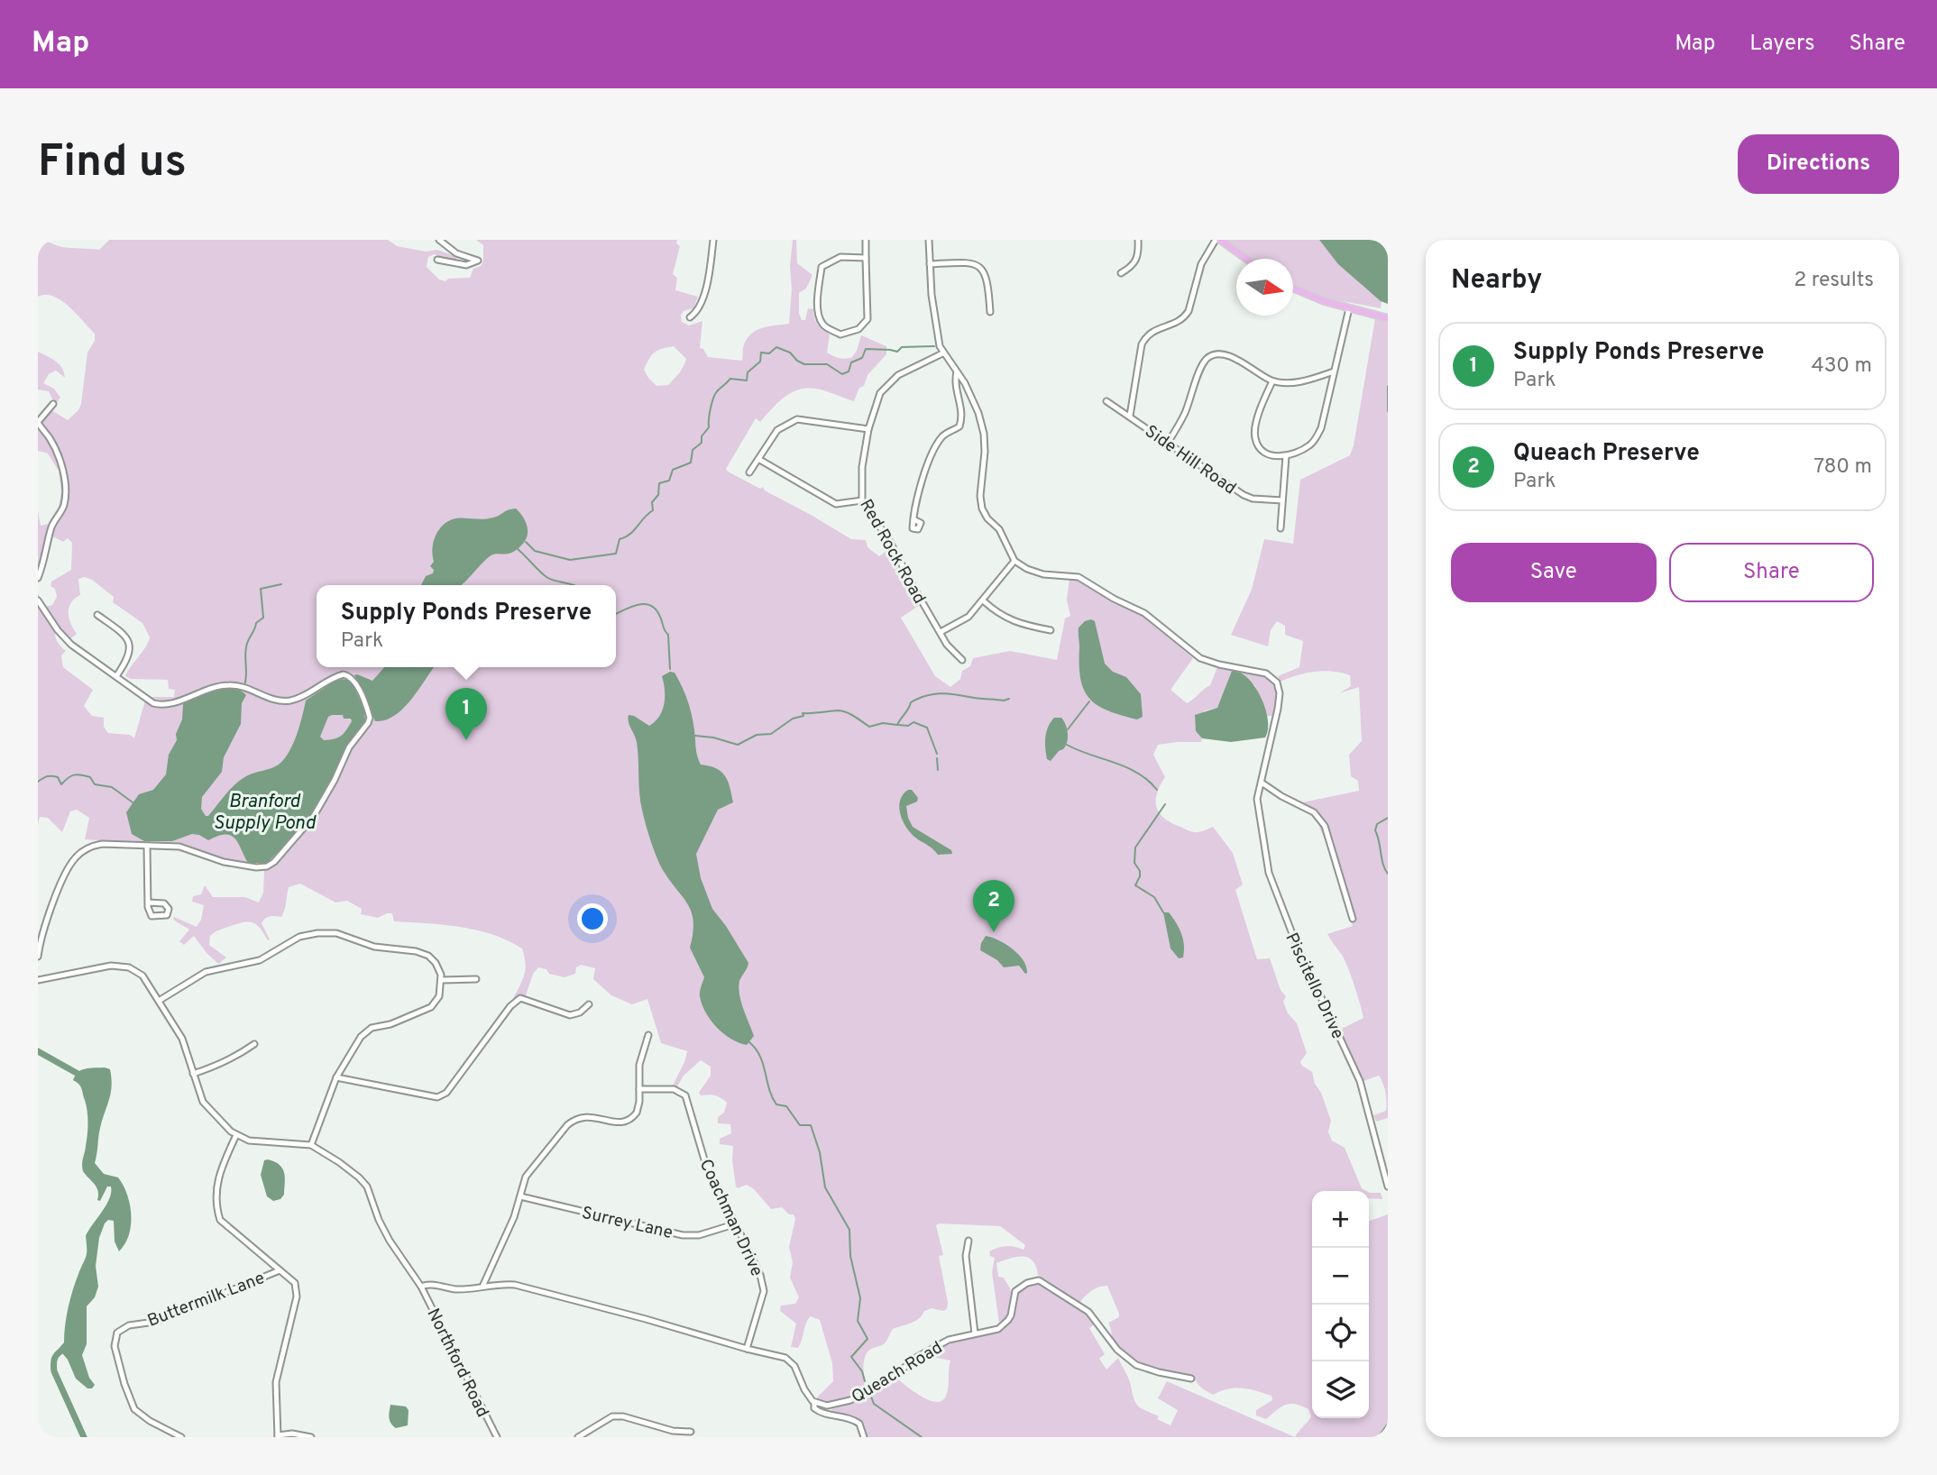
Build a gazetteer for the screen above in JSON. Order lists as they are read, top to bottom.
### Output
{
  "streets": {
    "street": [
      "Side Hill Road",
      "Red Rock Road",
      "Piscitello Drive",
      "Coachman Drive",
      "Surrey Lane",
      "Buttermilk Lane",
      "Northford Road",
      "Queach Road"
    ]
  },
  "crossings": [
    ["Coachman Drive", "Surrey Lane"]
  ],
  "water": ["Branford Supply Pond"],
  "north": "right",
  "page": {
    "header": "Map",
    "nav": ["Map", "Layers", "Share"],
    "buttons": [
      "Directions",
      ["Save", "Share"]
    ],
    "title": "Find us",
    "heading": ["Nearby", "2 results"],
    "list": [
      {
        "mark": "1",
        "name": "Supply Ponds Preserve",
        "note": "Park",
        "value": "430 m"
      },
      {
        "mark": "2",
        "name": "Queach Preserve",
        "note": "Park",
        "value": "780 m"
      }
    ],
    "popup": ["Supply Ponds Preserve", "Park"],
    "pins": ["1", "2"],
    "map_buttons": ["+", "−"]
  }
}
